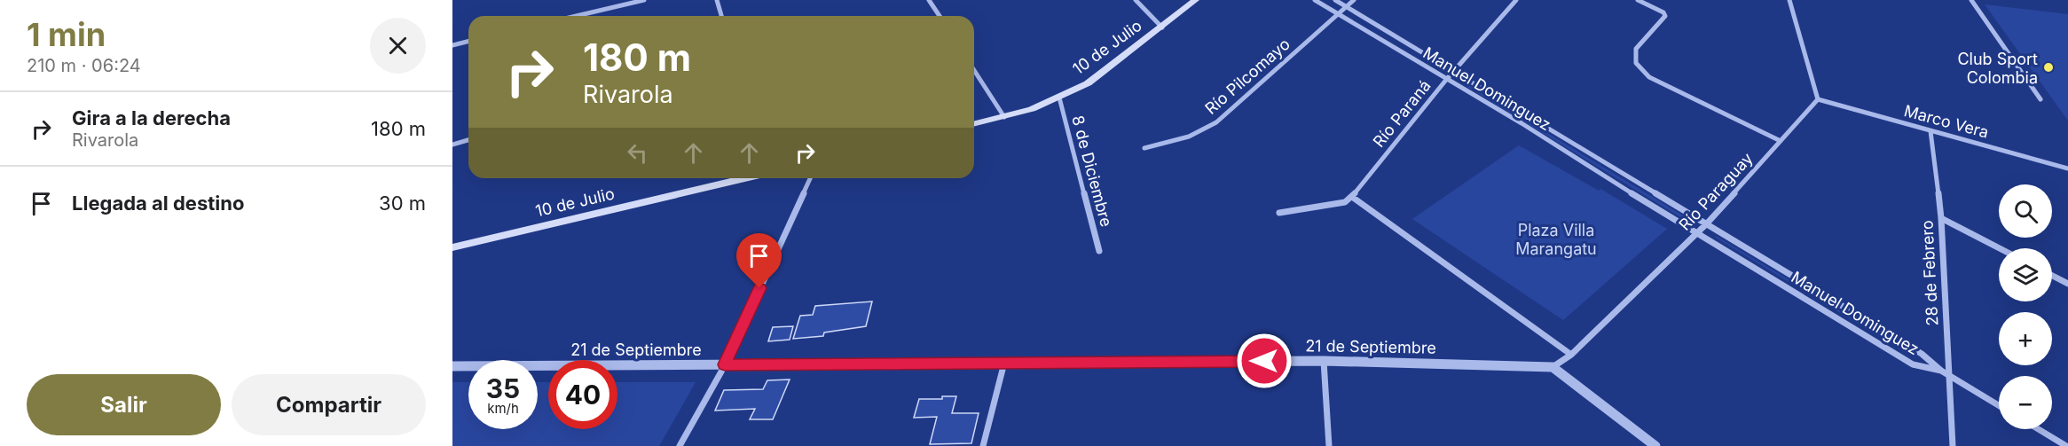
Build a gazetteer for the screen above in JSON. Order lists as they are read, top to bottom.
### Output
{
  "streets": {
    "main road": ["10 de Julio"],
    "street": [
      "Río Pilcomayo",
      "Manuel Dominguez",
      "Río Paraná",
      "Marco Vera",
      "8 de Diciembre",
      "Río Paraguay",
      "28 de Febrero",
      "21 de Septiembre"
    ]
  },
  "crossings": [
    ["10 de Julio", "8 de Diciembre"],
    ["Río Pilcomayo", "Manuel Dominguez"],
    ["Manuel Dominguez", "Río Paraná"],
    ["Manuel Dominguez", "Río Paraguay"],
    ["Marco Vera", "Río Paraguay"],
    ["Marco Vera", "28 de Febrero"],
    ["Río Paraguay", "21 de Septiembre"]
  ],
  "parks": ["Plaza Villa Marangatu"],
  "places": ["Club Sport Colombia"],
  "page": {
    "heading": ["1 min", "210 m · 06:24"],
    "turn": ["180 m", "Rivarola"],
    "list": [
      {
        "name": "Gira a la derecha",
        "note": "Rivarola",
        "value": "180 m"
      },
      {
        "name": "Llegada al destino",
        "value": "30 m"
      }
    ],
    "map_buttons": ["+", "−"],
    "speed": "35 km/h",
    "limit": "40",
    "buttons": ["Salir", "Compartir"]
  }
}
